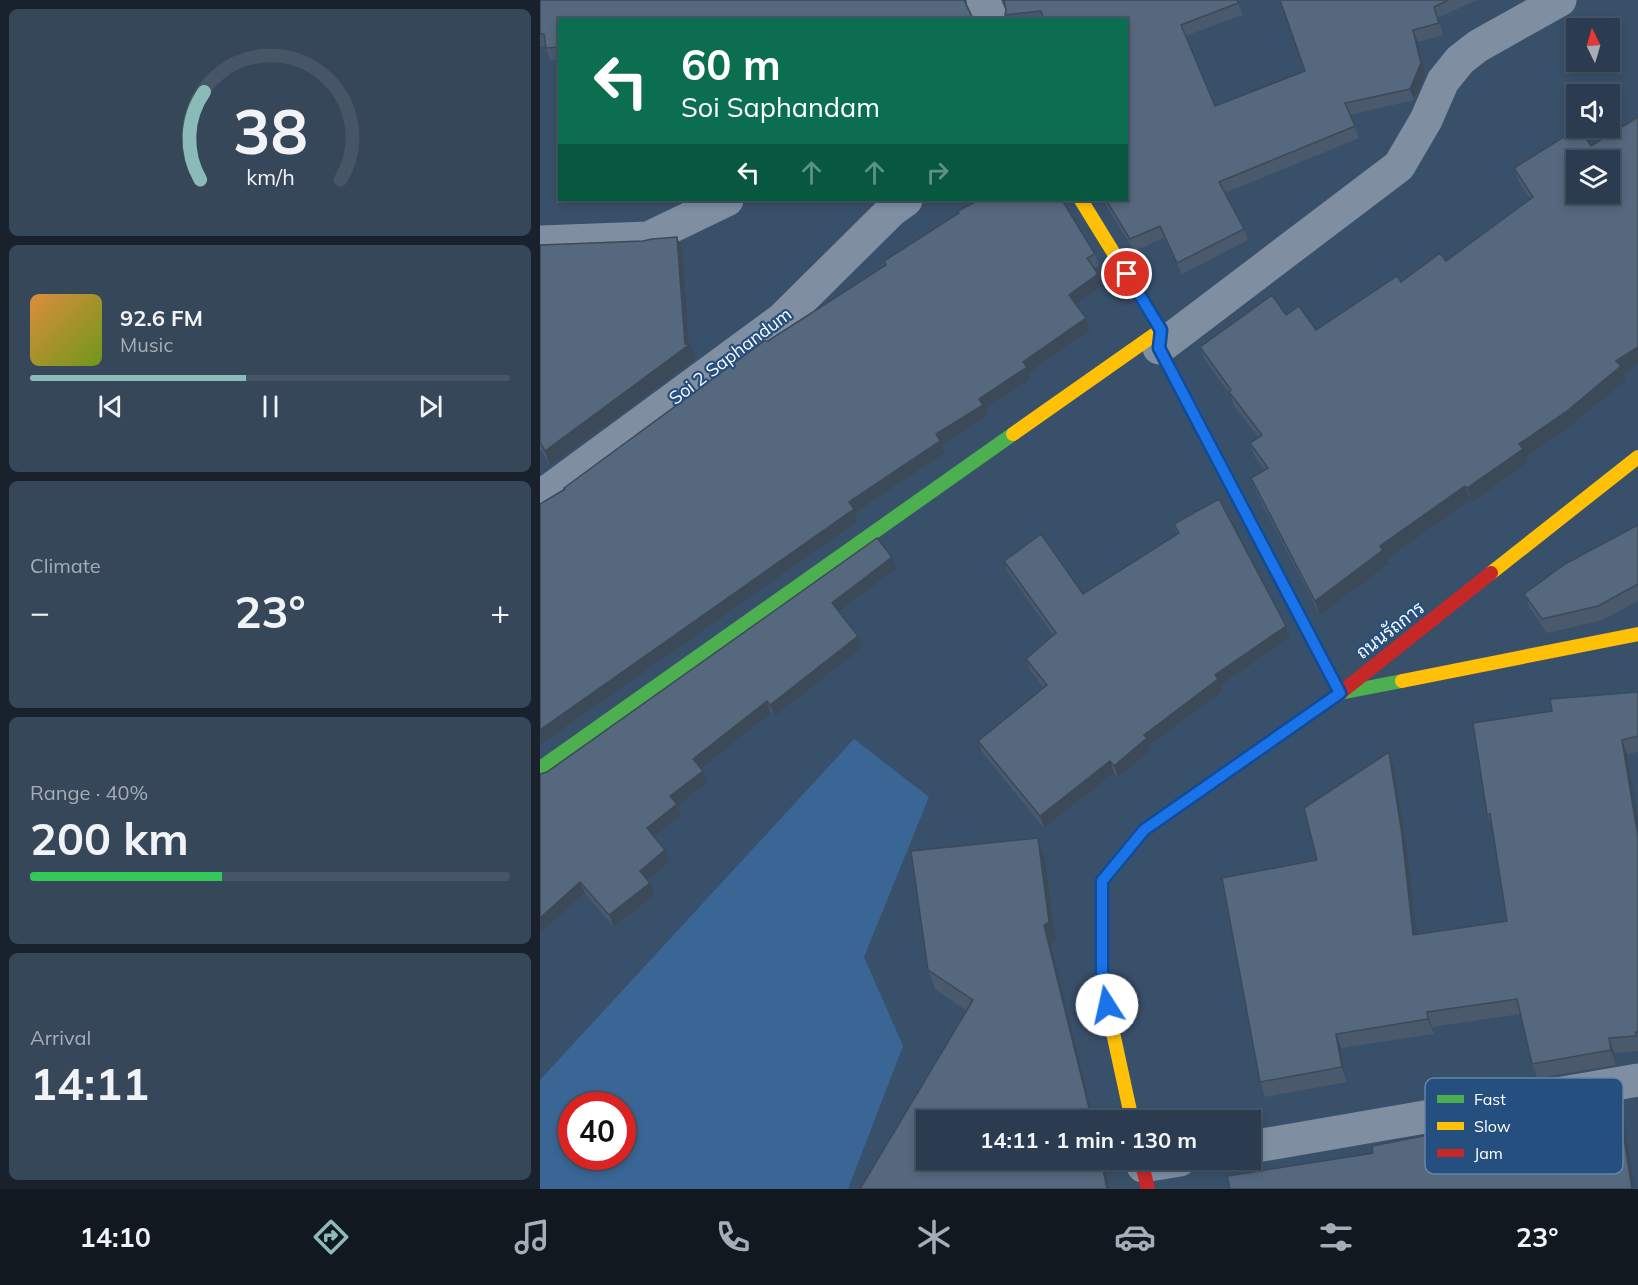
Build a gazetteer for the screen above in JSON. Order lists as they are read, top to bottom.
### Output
{
  "streets": {
    "street": ["Soi 2 Saphandum", "ถนนรัถการ"]
  },
  "legend": ["Fast", "Slow", "Jam"],
  "north": "top",
  "page": {
    "turn": ["60 m", "Soi Saphandam"],
    "song": ["92.6 FM", "Music"],
    "tile": [
      "Climate",
      ["Range · 40%", "200 km"],
      ["Arrival", "14:11"]
    ],
    "heat": ["−", "23°", "+"],
    "limit": "40",
    "trip": "14:11 · 1 min · 130 m",
    "tabs": ["14:10", "23°"],
    "gauge": ["38", "km/h"]
  }
}
